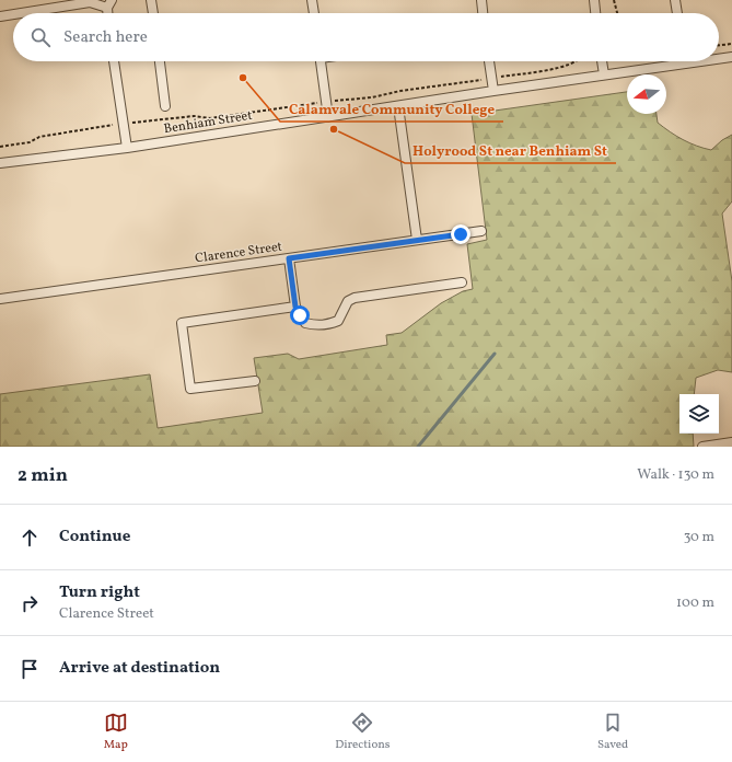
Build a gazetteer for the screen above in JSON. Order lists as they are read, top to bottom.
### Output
{
  "streets": {
    "street": ["Benhiam Street", "Clarence Street"]
  },
  "places": ["Calamvale Community College", "Holyrood St near Benhiam St"],
  "north": "left",
  "page": {
    "search": "Search here",
    "heading": ["2 min", "Walk · 130 m"],
    "list": [
      ["Continue", "30 m"],
      ["Turn right", "Clarence Street", "100 m"],
      "Arrive at destination"
    ],
    "nav": ["Map", "Directions", "Saved"]
  }
}
